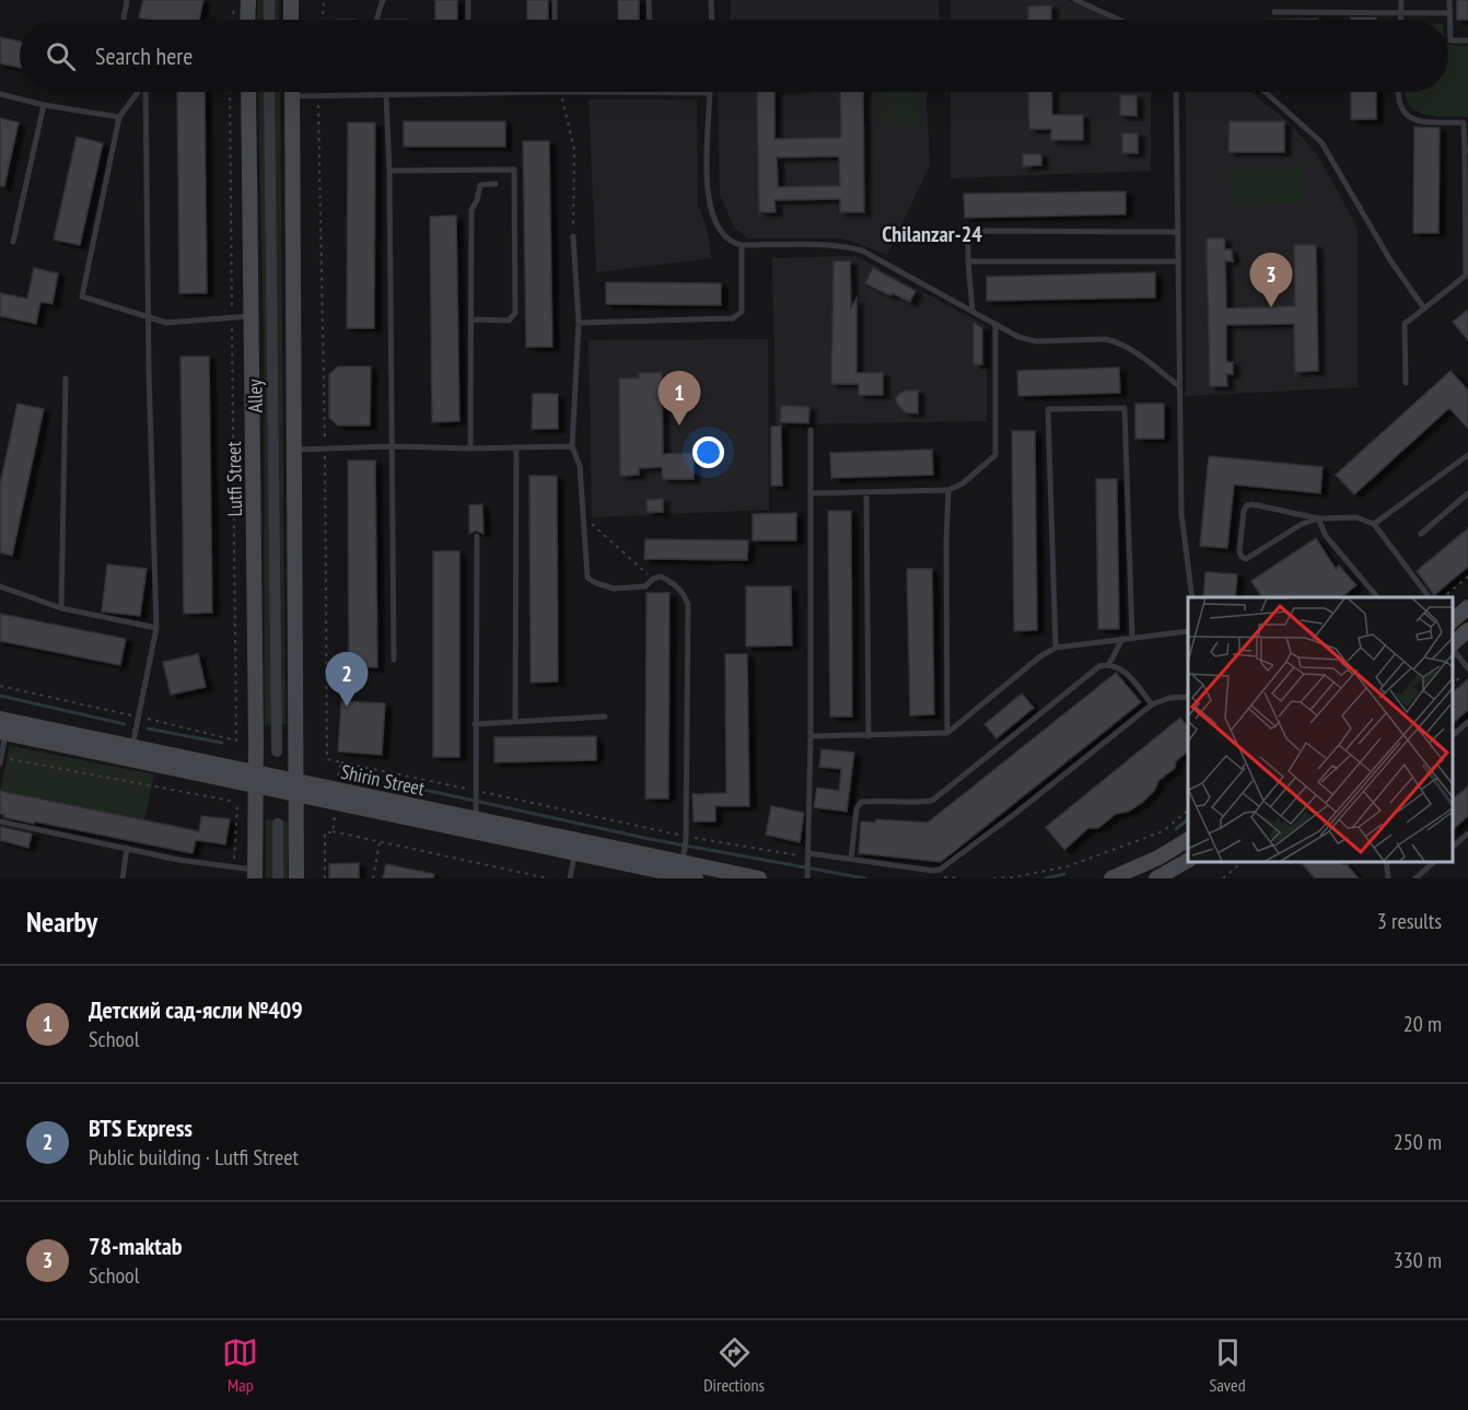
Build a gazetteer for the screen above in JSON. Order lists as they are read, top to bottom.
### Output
{
  "streets": {
    "main road": ["Lutfi Street", "Shirin Street"],
    "street": ["Alley"]
  },
  "crossings": [
    ["Lutfi Street", "Shirin Street"]
  ],
  "districts": ["Chilanzar-24"],
  "page": {
    "search": "Search here",
    "pins": ["3", "1", "2"],
    "heading": ["Nearby", "3 results"],
    "list": [
      {
        "mark": "1",
        "name": "Детский сад-ясли №409",
        "note": "School",
        "value": "20 m"
      },
      {
        "mark": "2",
        "name": "BTS Express",
        "note": "Public building · Lutfi Street",
        "value": "250 m"
      },
      {
        "mark": "3",
        "name": "78-maktab",
        "note": "School",
        "value": "330 m"
      }
    ],
    "nav": ["Map", "Directions", "Saved"]
  }
}
